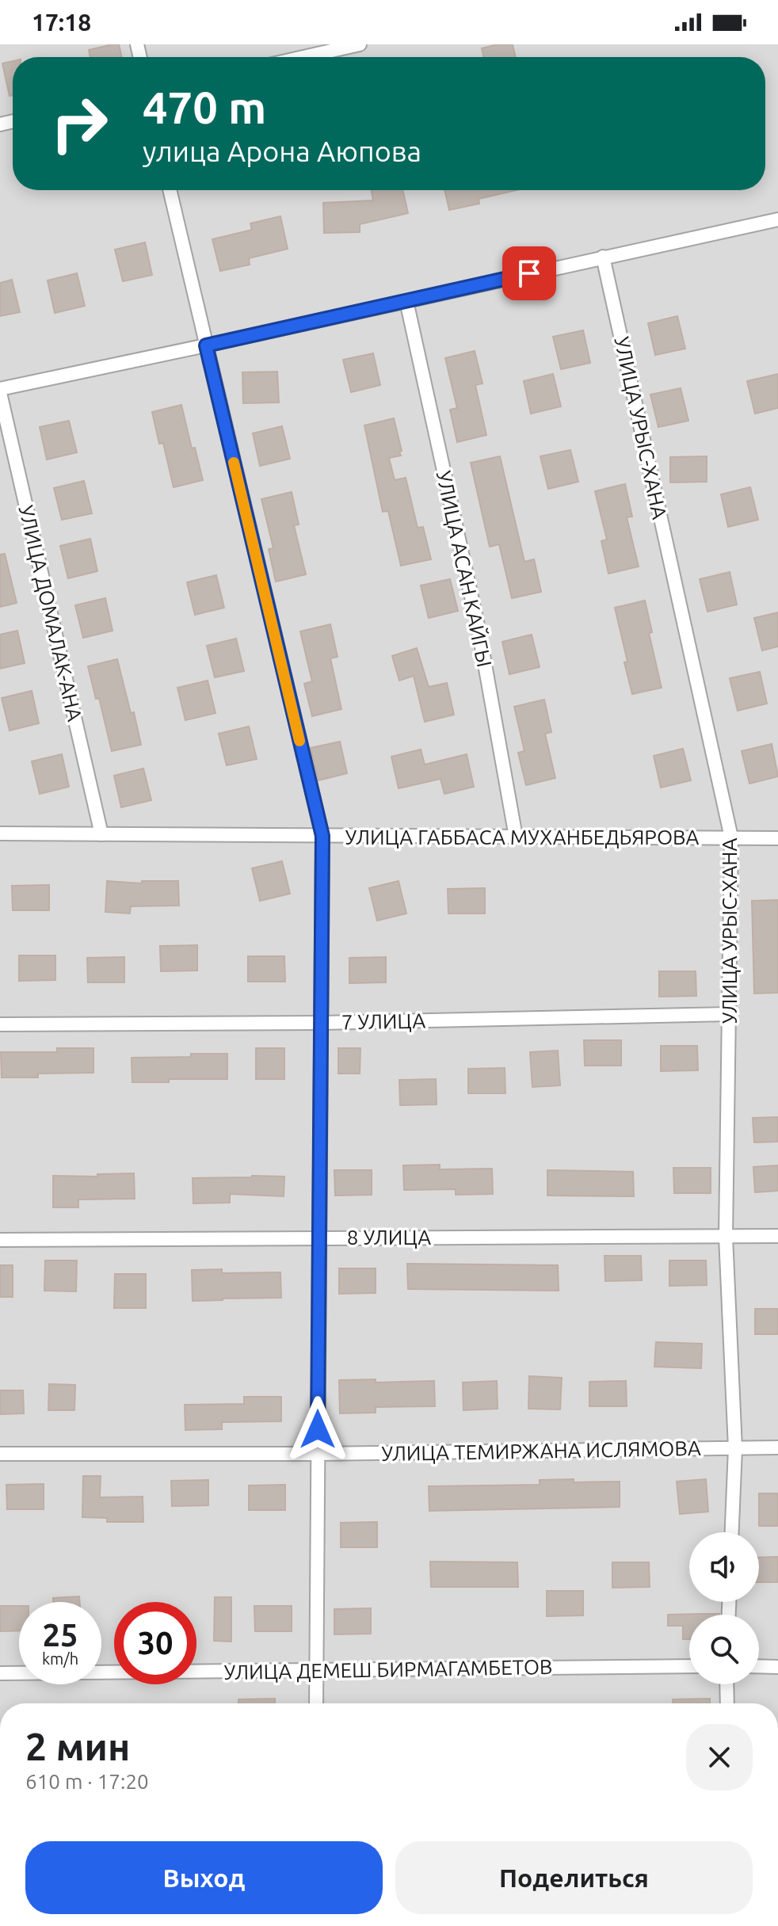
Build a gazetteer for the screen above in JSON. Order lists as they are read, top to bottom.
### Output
{
  "streets": {
    "street": [
      "УЛИЦА УРЫС-ХАНА",
      "УЛИЦА АСАН КАЙГЫ",
      "УЛИЦА ДОМАЛАК-АНА",
      "УЛИЦА ГАББАСА МУХАНБЕДЬЯРОВА",
      "7 УЛИЦА",
      "8 УЛИЦА",
      "УЛИЦА ТЕМИРЖАНА ИСЛЯМОВА",
      "УЛИЦА ДЕМЕШ БИРМАГАМБЕТОВ"
    ]
  },
  "crossings": [
    ["УЛИЦА УРЫС-ХАНА", "УЛИЦА ГАББАСА МУХАНБЕДЬЯРОВА"],
    ["УЛИЦА УРЫС-ХАНА", "7 УЛИЦА"],
    ["УЛИЦА УРЫС-ХАНА", "8 УЛИЦА"],
    ["УЛИЦА УРЫС-ХАНА", "УЛИЦА ТЕМИРЖАНА ИСЛЯМОВА"],
    ["УЛИЦА АСАН КАЙГЫ", "УЛИЦА ГАББАСА МУХАНБЕДЬЯРОВА"],
    ["УЛИЦА ДОМАЛАК-АНА", "УЛИЦА ГАББАСА МУХАНБЕДЬЯРОВА"]
  ],
  "page": {
    "status": "17:18",
    "turn": ["470 m", "улица Арона Аюпова"],
    "speed": "25 km/h",
    "limit": "30",
    "heading": ["2 мин", "610 m · 17:20"],
    "buttons": ["Выход", "Поделиться"]
  }
}
